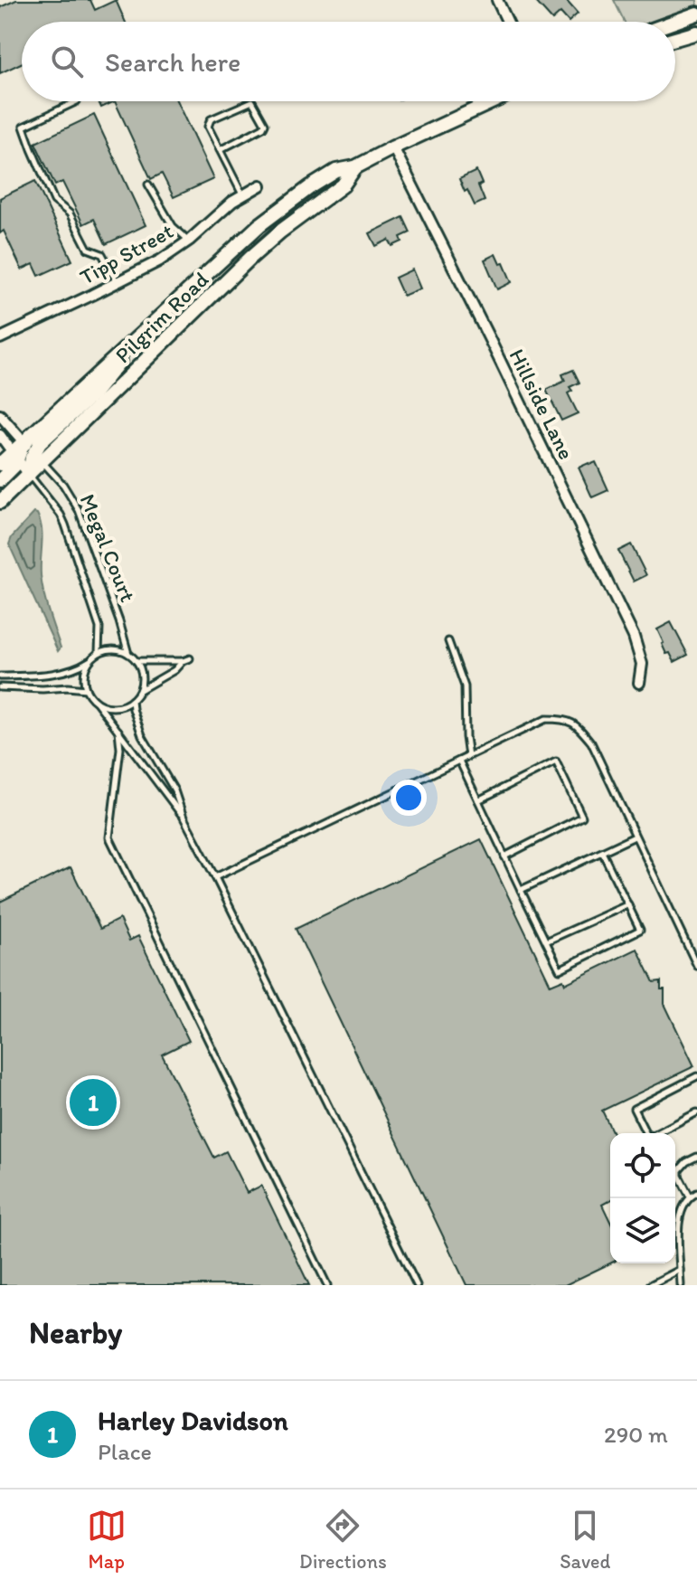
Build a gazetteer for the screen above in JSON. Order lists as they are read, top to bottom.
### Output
{
  "streets": {
    "street": ["Tipp Street", "Pilgrim Road", "Hillside Lane"],
    "lane": ["Megal Court"]
  },
  "crossings": [
    ["Pilgrim Road", "Hillside Lane"],
    ["Pilgrim Road", "Megal Court"]
  ],
  "page": {
    "search": "Search here",
    "pins": "1",
    "heading": "Nearby",
    "list": [
      {
        "mark": "1",
        "name": "Harley Davidson",
        "note": "Place",
        "value": "290 m"
      }
    ],
    "nav": ["Map", "Directions", "Saved"]
  }
}
